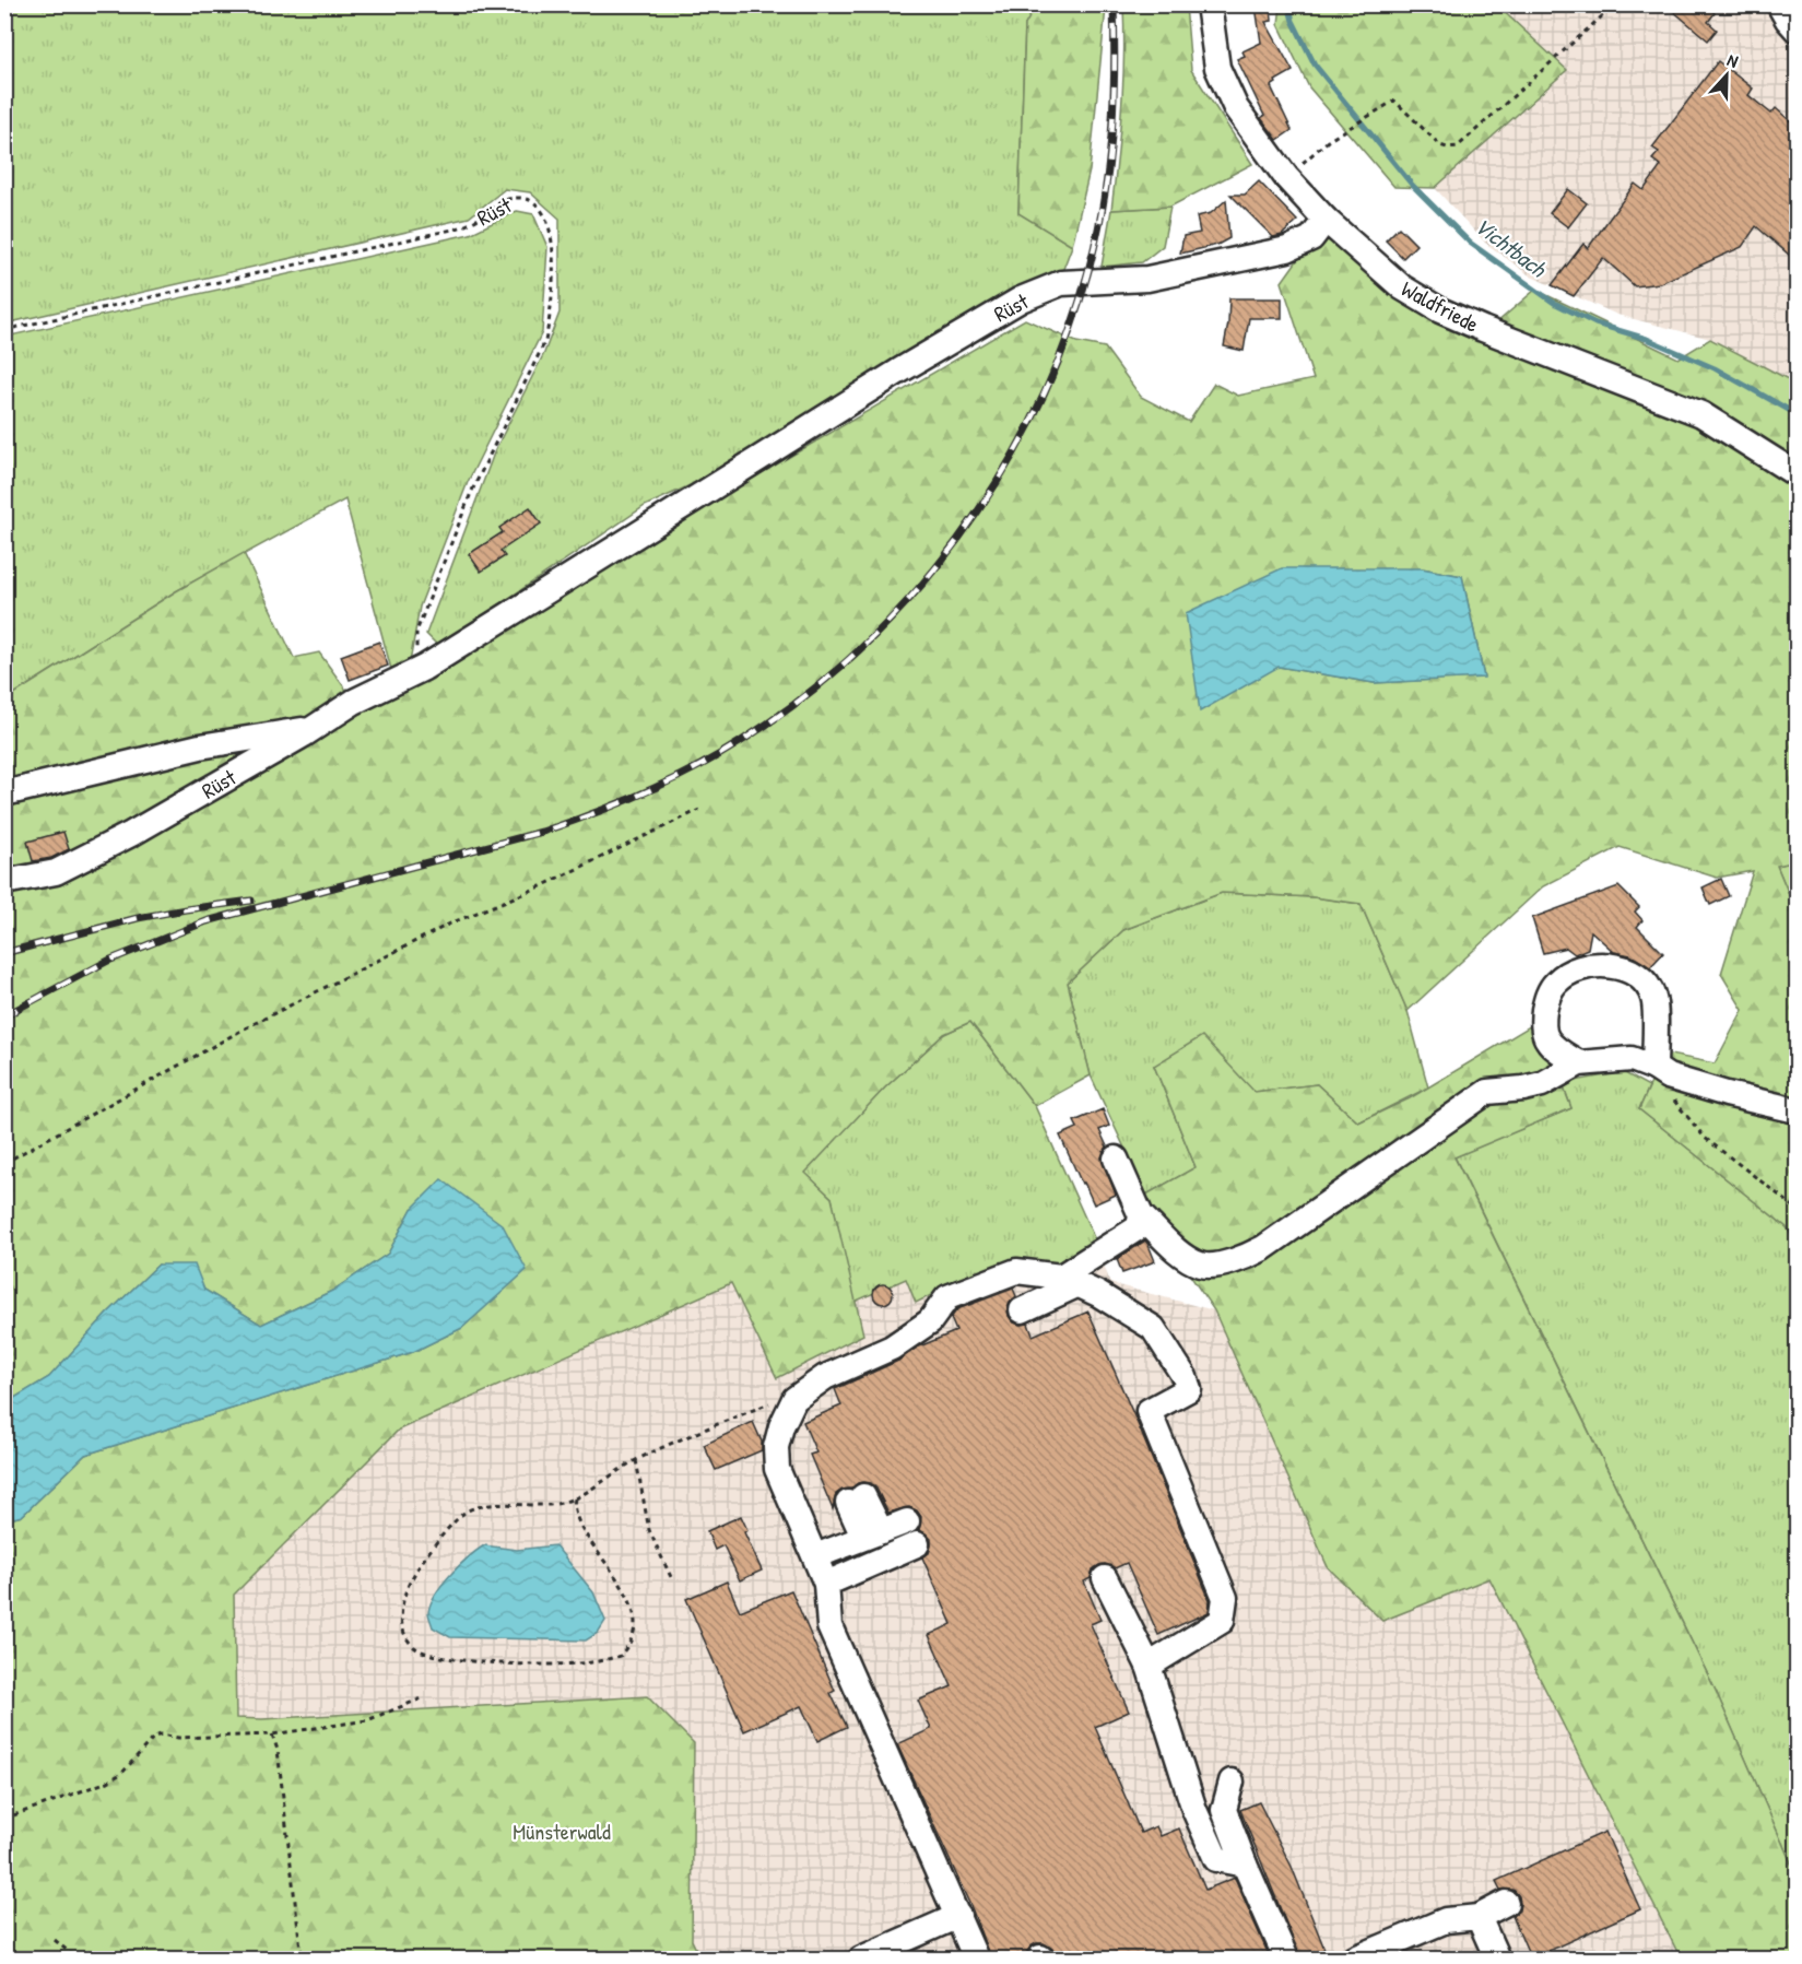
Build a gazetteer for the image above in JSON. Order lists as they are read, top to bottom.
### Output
{
  "streets": {
    "street": ["Rüst", "Waldfriede"]
  },
  "crossings": [
    ["Rüst", "Waldfriede"]
  ],
  "water": ["Vichtbach"],
  "parks": ["Münsterwald"],
  "north": "top"
}
